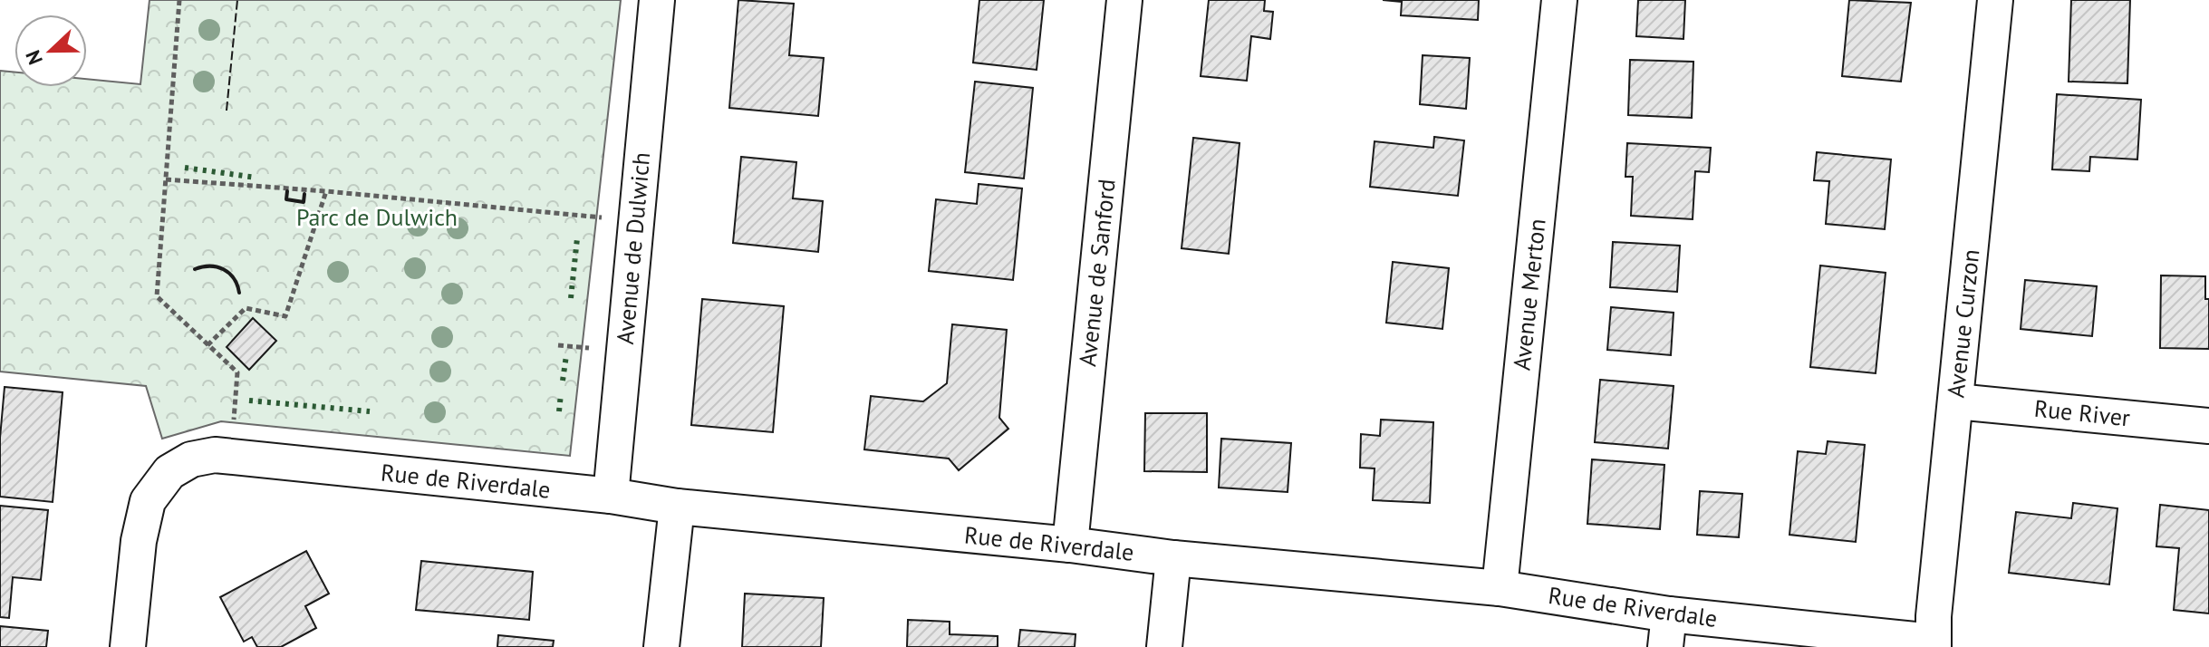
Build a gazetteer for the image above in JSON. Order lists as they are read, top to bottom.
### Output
{
  "streets": {
    "street": [
      "Avenue de Dulwich",
      "Avenue de Sanford",
      "Avenue Merton",
      "Avenue Curzon",
      "Rue River",
      "Rue de Riverdale"
    ]
  },
  "crossings": [
    ["Avenue de Dulwich", "Rue de Riverdale"],
    ["Avenue de Sanford", "Rue de Riverdale"],
    ["Avenue Merton", "Rue de Riverdale"],
    ["Avenue Curzon", "Rue River"],
    ["Avenue Curzon", "Rue de Riverdale"]
  ],
  "parks": ["Parc de Dulwich"],
  "north": "left"
}
